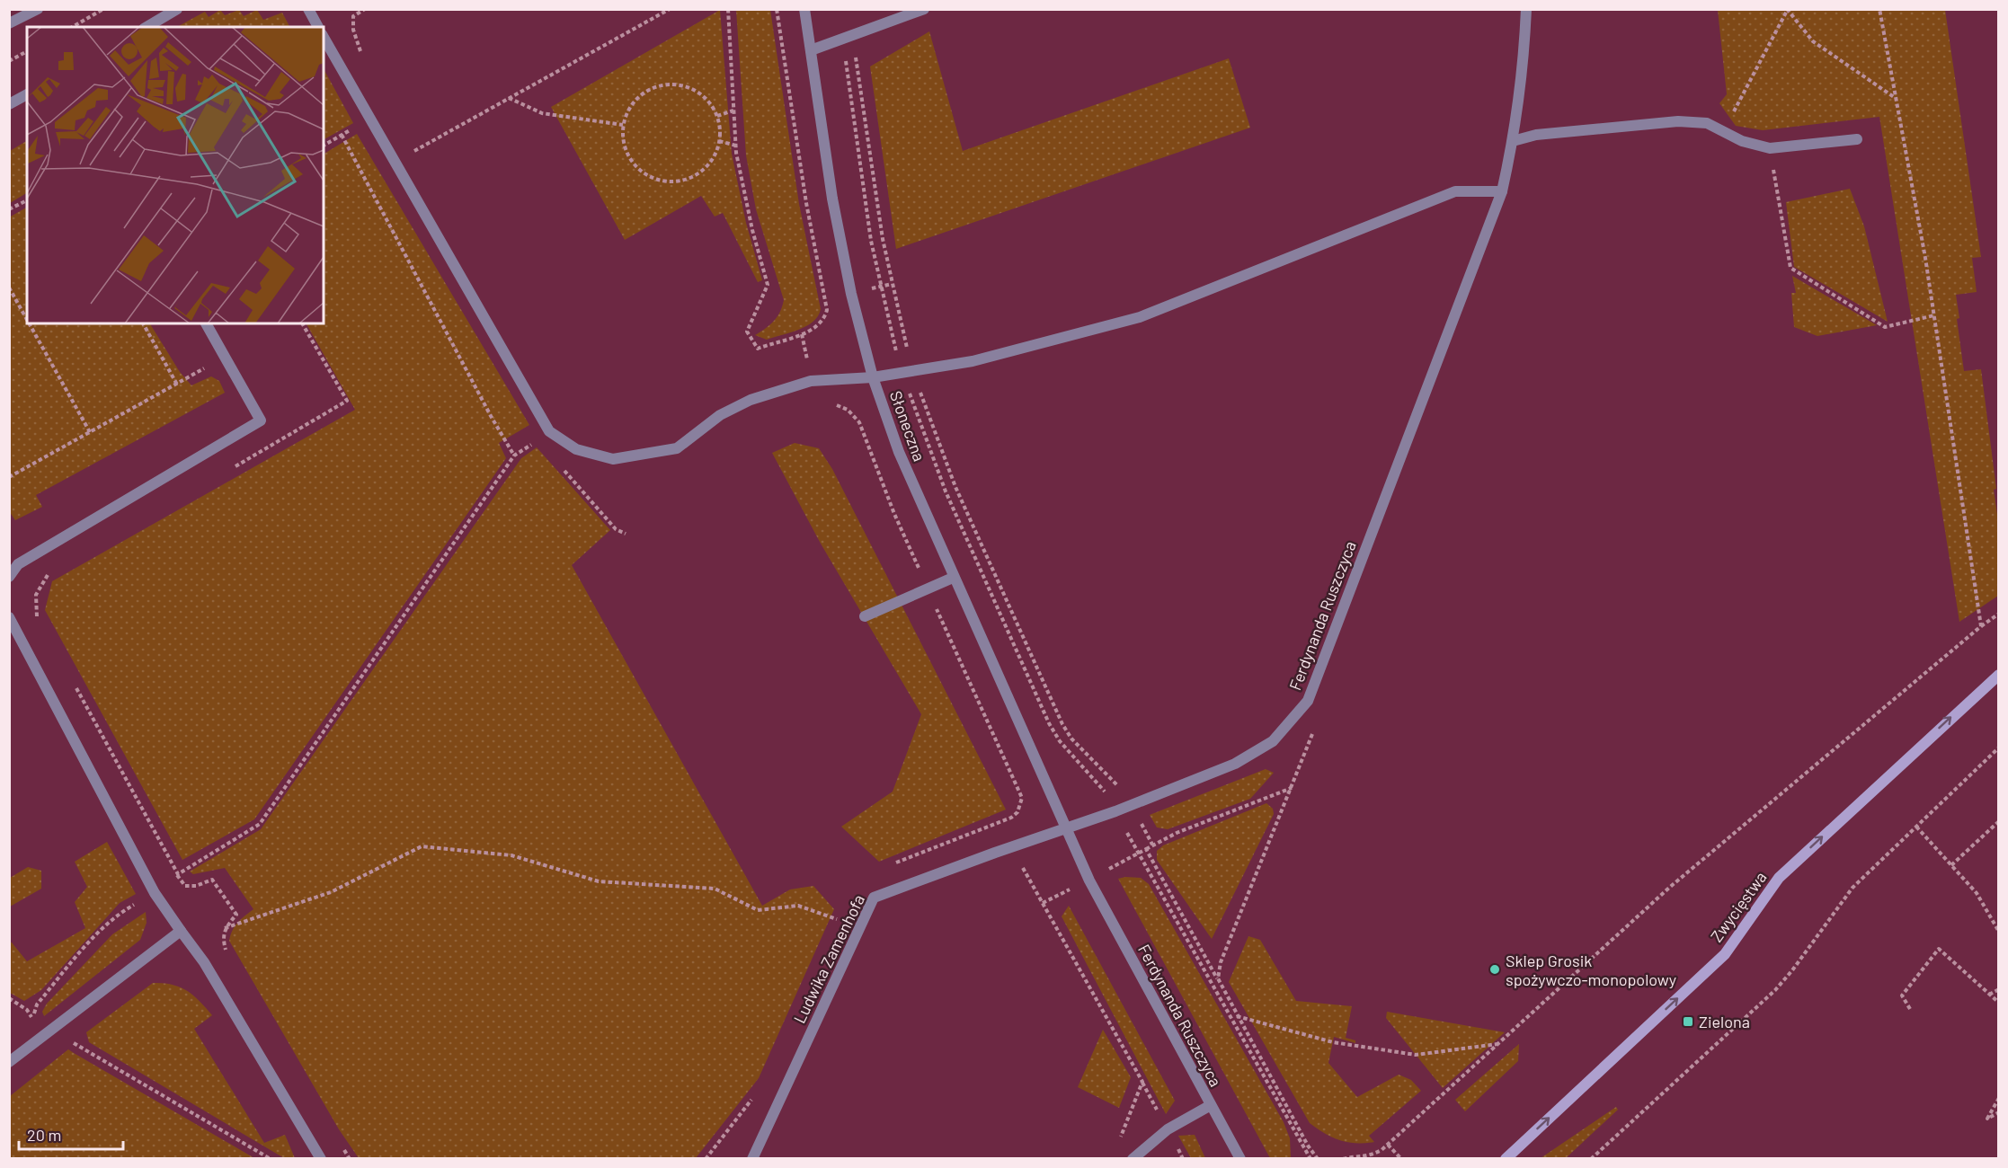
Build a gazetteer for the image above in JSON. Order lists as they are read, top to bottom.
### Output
{
  "streets": {
    "main road": ["Zwycięstwa"],
    "street": ["Słoneczna", "Ferdynanda Ruszczyca", "Ludwika Zamenhofa"]
  },
  "crossings": [
    ["Słoneczna", "Ferdynanda Ruszczyca"],
    ["Słoneczna", "Ludwika Zamenhofa"],
    ["Ferdynanda Ruszczyca", "Ludwika Zamenhofa"]
  ],
  "one_way": ["Zwycięstwa"],
  "places": {
    "other": ["Sklep Grosik spożywczo-monopolowy"],
    "transit": ["Zielona"]
  },
  "scale_bar": "20 m"
}
